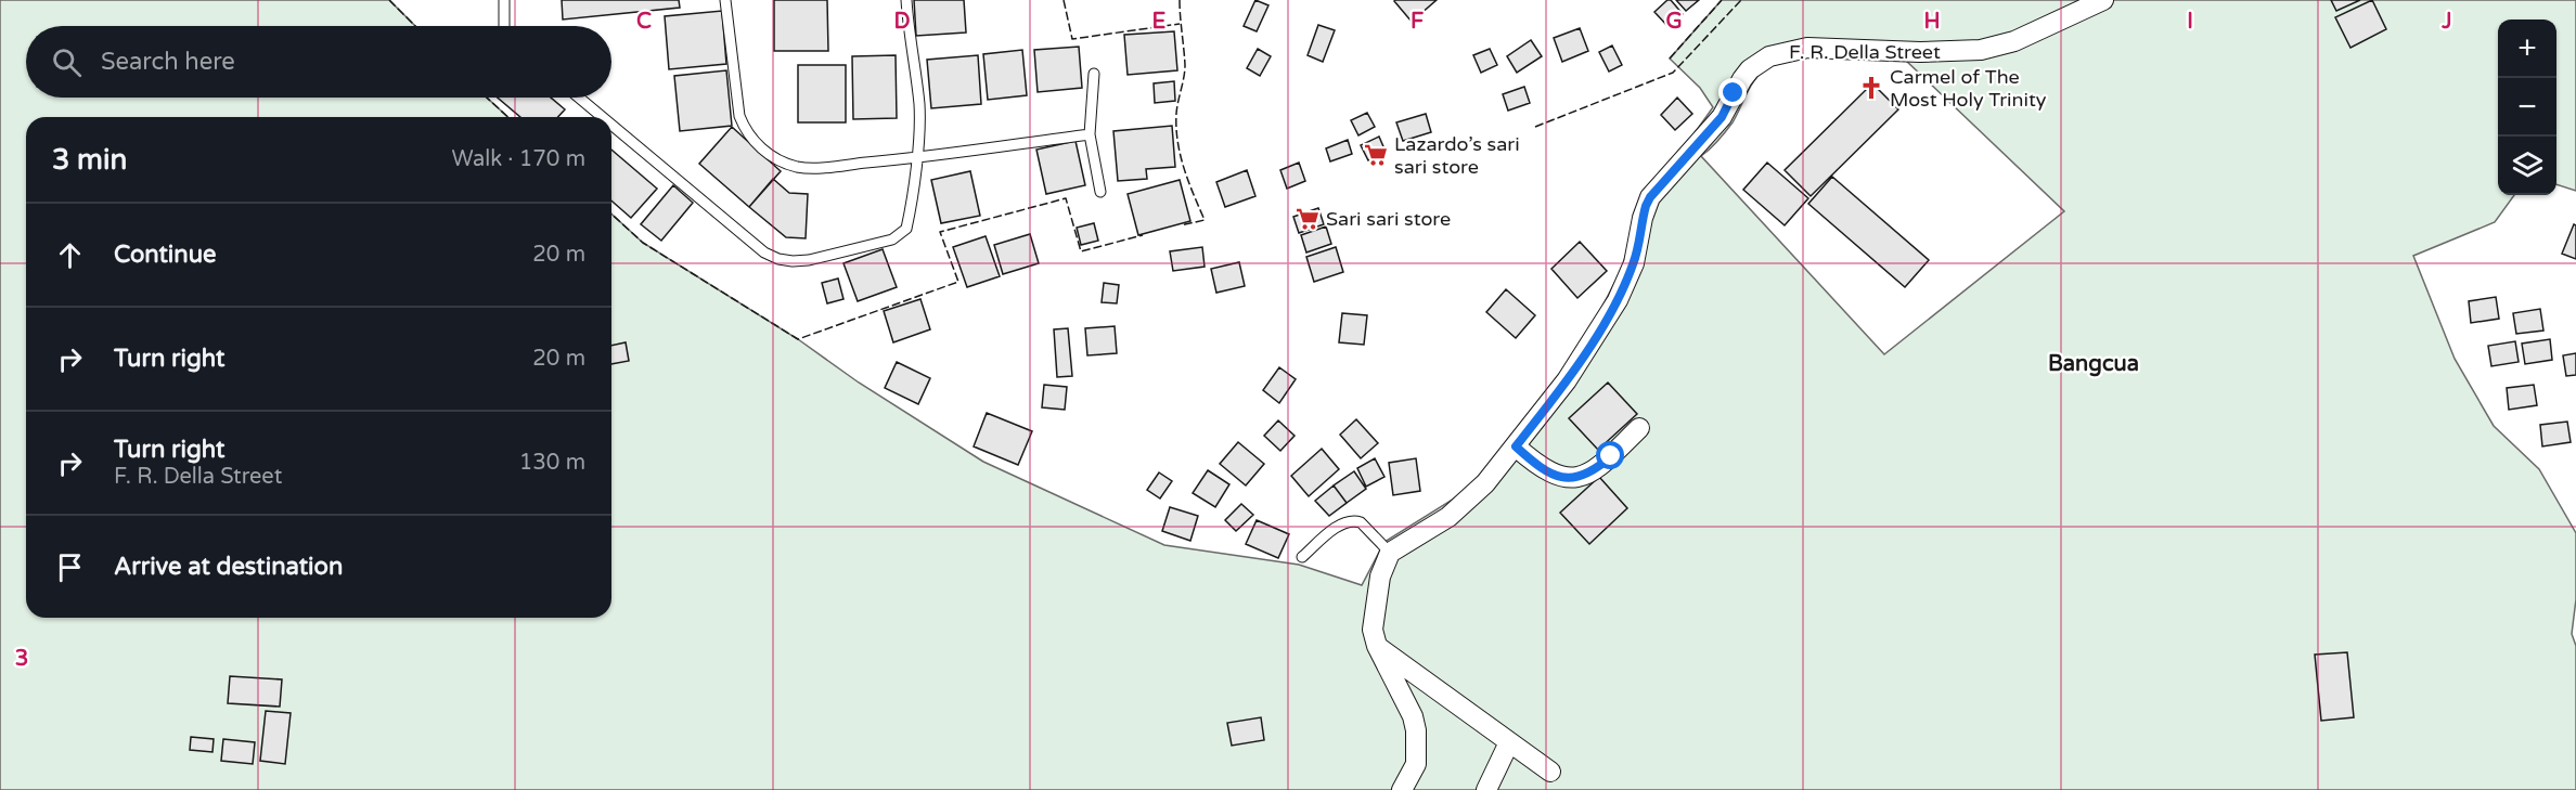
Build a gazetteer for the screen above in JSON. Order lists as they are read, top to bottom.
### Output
{
  "streets": {
    "street": ["F. R. Della Street"]
  },
  "districts": ["Bangcua"],
  "places": {
    "church": ["Carmel of The Most Holy Trinity"],
    "supermarket": ["Lazardo’s sari sari store", "Sari sari store"]
  },
  "page": {
    "map_buttons": ["+", "−"],
    "search": "Search here",
    "heading": ["3 min", "Walk · 170 m"],
    "list": [
      ["Continue", "20 m"],
      ["Turn right", "20 m"],
      ["Turn right", "F. R. Della Street", "130 m"],
      "Arrive at destination"
    ]
  },
  "grid": {
    "columns": [
      "C",
      "D",
      "E",
      "F",
      "G",
      "H",
      "I",
      "J"
    ],
    "rows": ["3"]
  }
}
